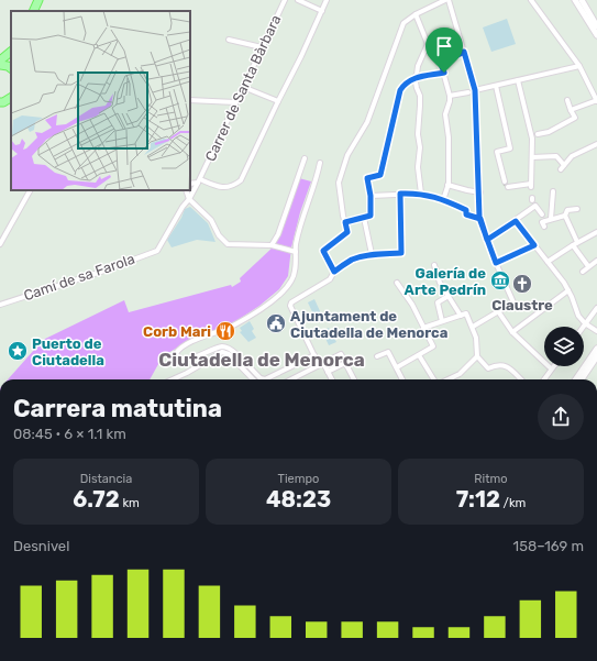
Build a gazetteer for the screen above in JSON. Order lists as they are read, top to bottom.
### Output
{
  "streets": {
    "street": ["Carrer de Santa Bàrbara", "Camí de sa Farola"]
  },
  "crossings": [
    ["Carrer de Santa Bàrbara", "Camí de sa Farola"]
  ],
  "districts": ["Ciutadella de Menorca"],
  "places": {
    "museum": ["Galería de Arte Pedrín"],
    "church": ["Claustre"],
    "public building": ["Ajuntament de Ciutadella de Menorca"],
    "restaurant": ["Corb Mari"],
    "place": ["Puerto de Ciutadella"]
  },
  "page": {
    "heading": ["Carrera matutina", "08:45 · 6 × 1.1 km"],
    "stats": [
      ["Distancia", "6.72 km"],
      ["Tiempo", "48:23"],
      ["Ritmo", "7:12 /km"]
    ],
    "chart": ["Desnivel", "158–169 m"]
  }
}
